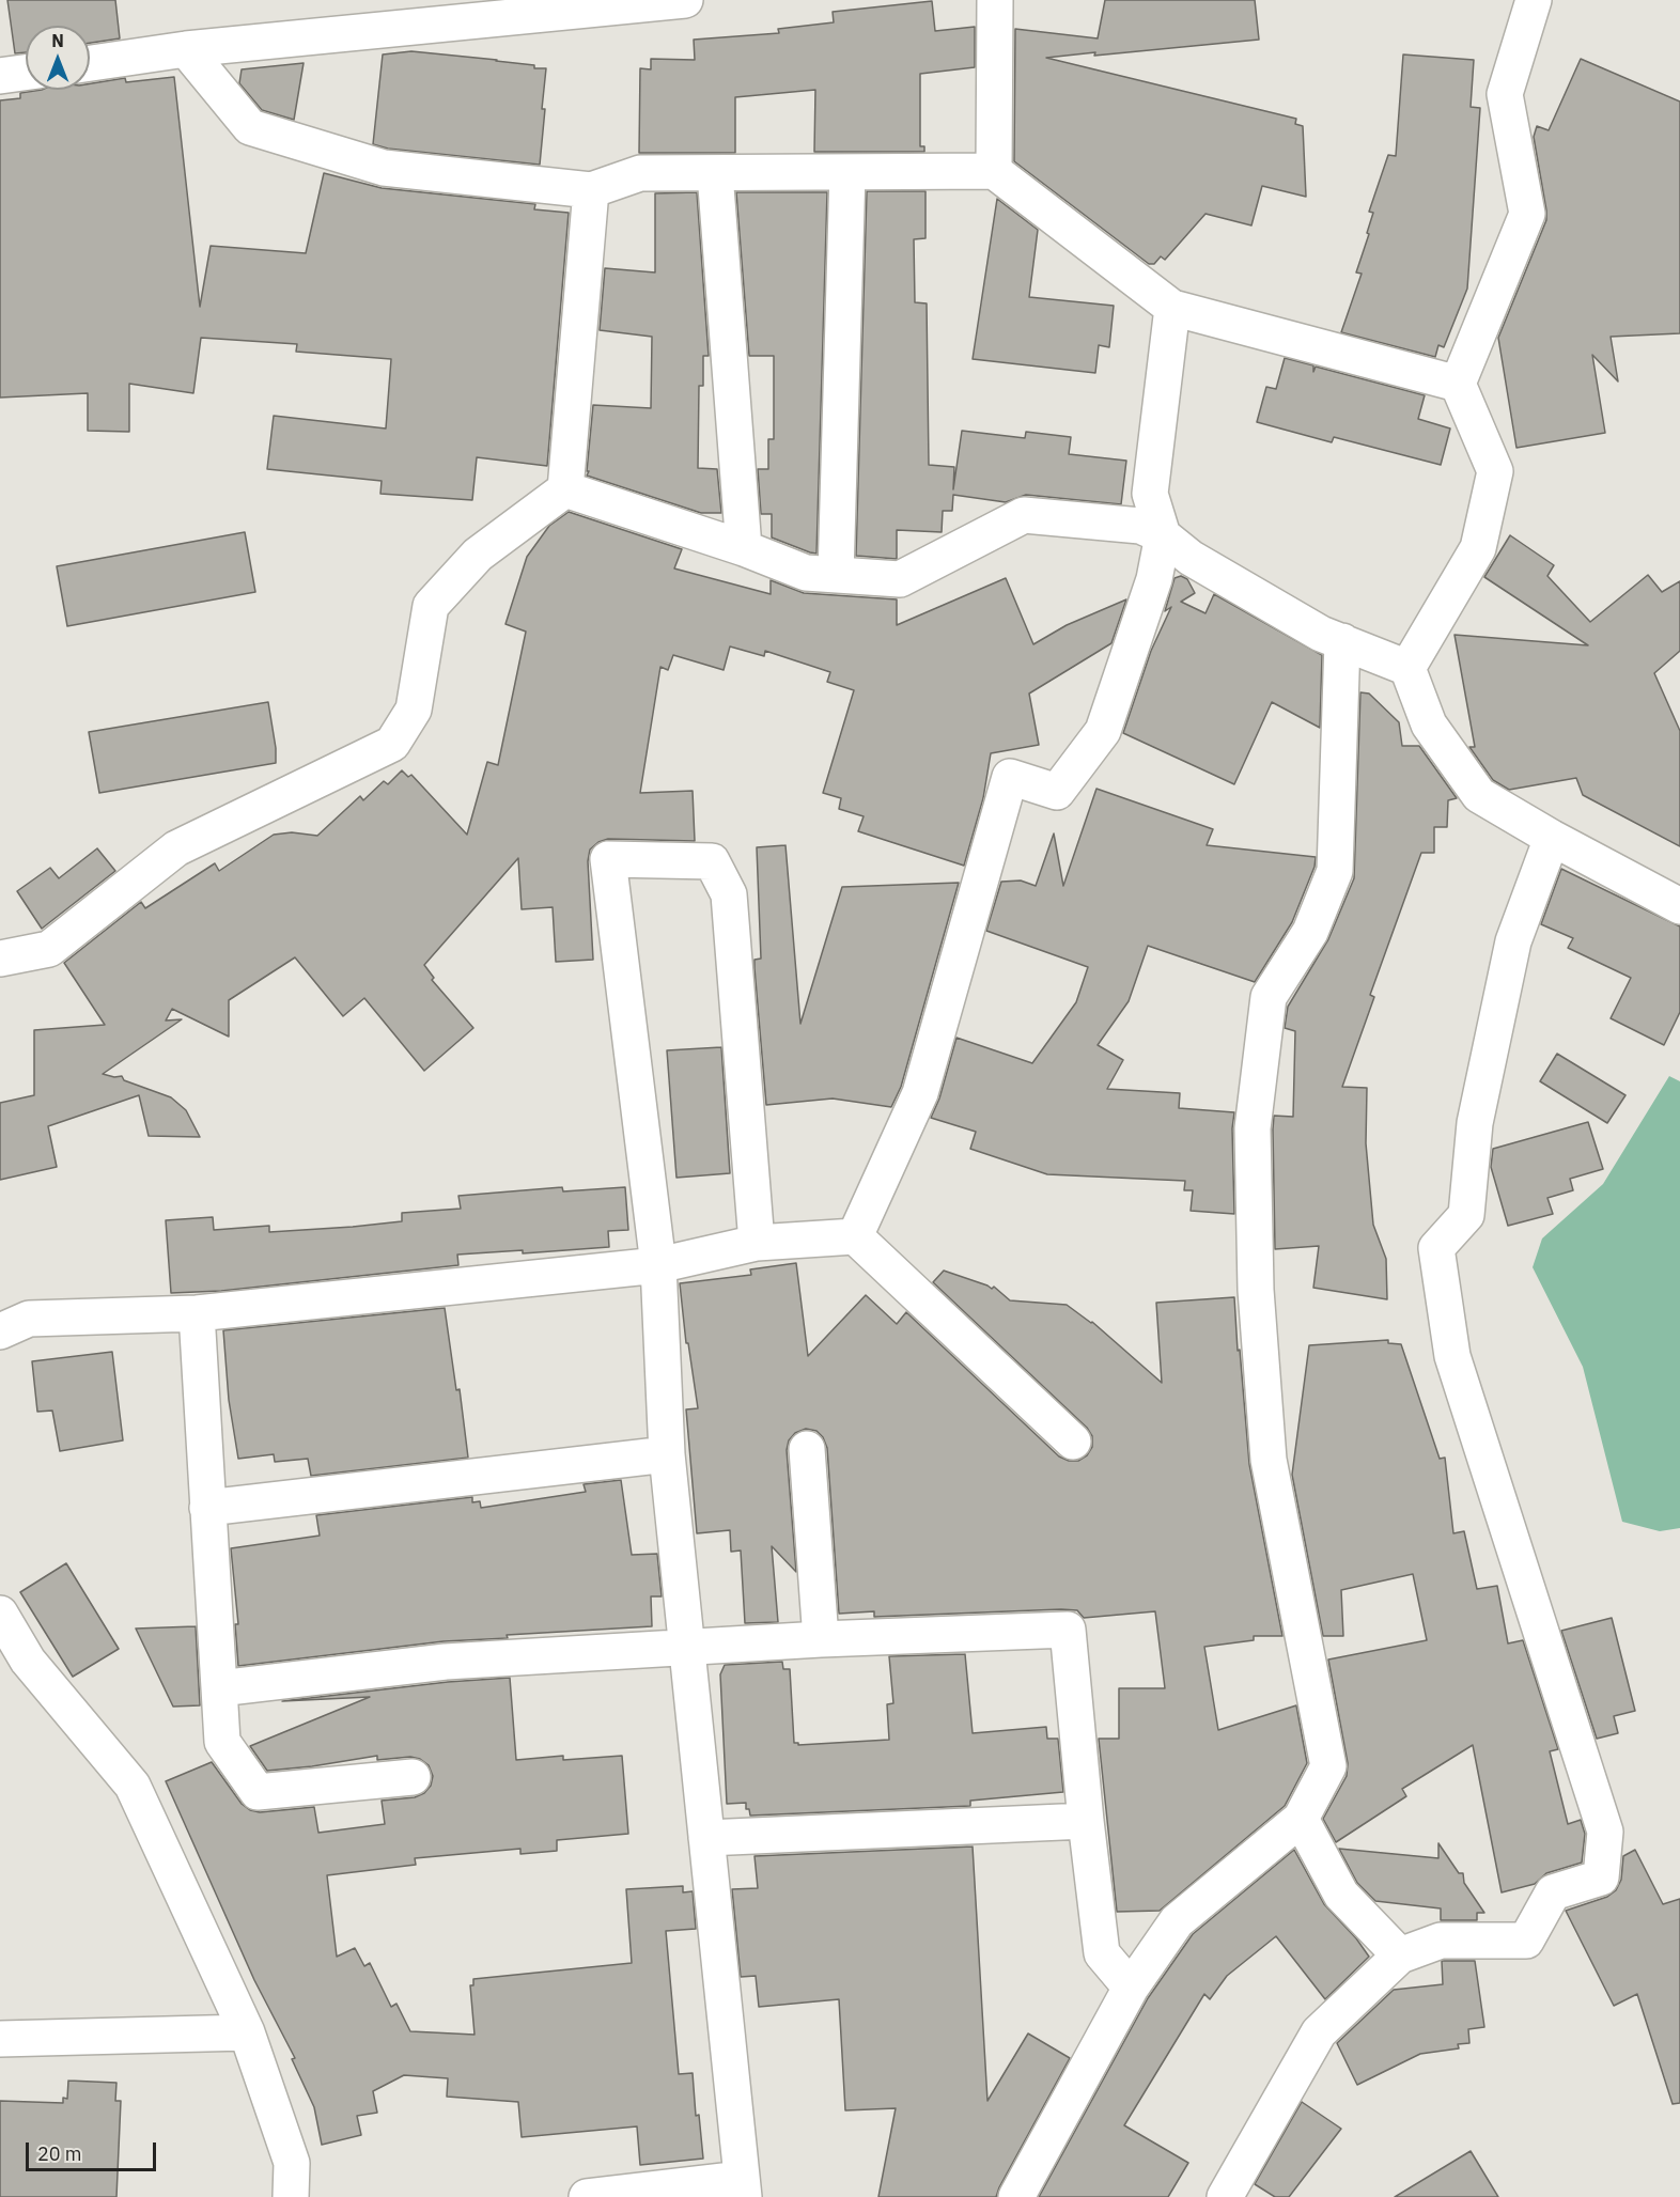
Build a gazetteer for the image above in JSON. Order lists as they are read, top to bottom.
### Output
{
  "scale_bar": "20 m",
  "north": "top"
}
